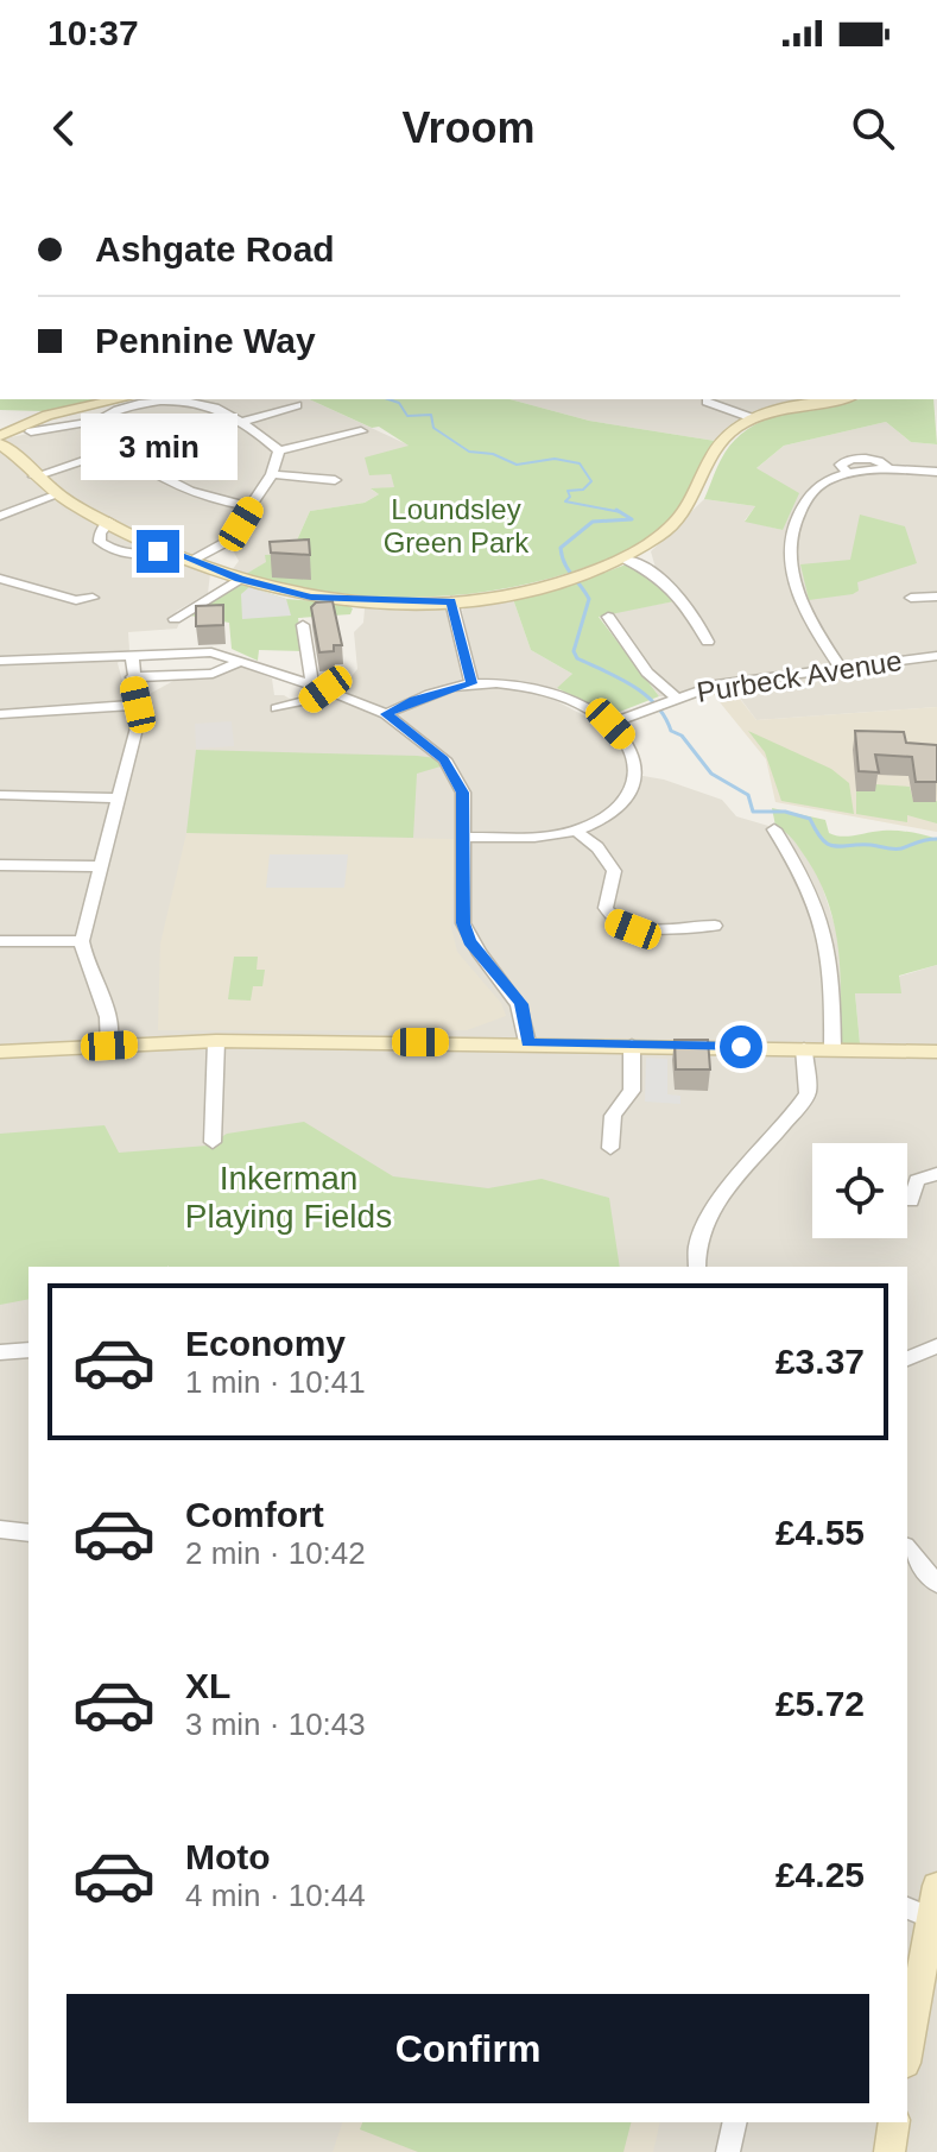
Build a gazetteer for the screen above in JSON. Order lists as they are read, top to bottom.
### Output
{
  "streets": {
    "street": ["Purbeck Avenue"]
  },
  "parks": ["Loundsley Green Park", "Inkerman Playing Fields"],
  "page": {
    "status": "10:37",
    "header": "Vroom",
    "banner": ["Ashgate Road", "Pennine Way"],
    "bubble": "3 min",
    "list": [
      {
        "name": "Economy",
        "note": "1 min · 10:41",
        "value": "£3.37"
      },
      {
        "name": "Comfort",
        "note": "2 min · 10:42",
        "value": "£4.55"
      },
      {
        "name": "XL",
        "note": "3 min · 10:43",
        "value": "£5.72"
      },
      {
        "name": "Moto",
        "note": "4 min · 10:44",
        "value": "£4.25"
      }
    ],
    "buttons": "Confirm"
  }
}
